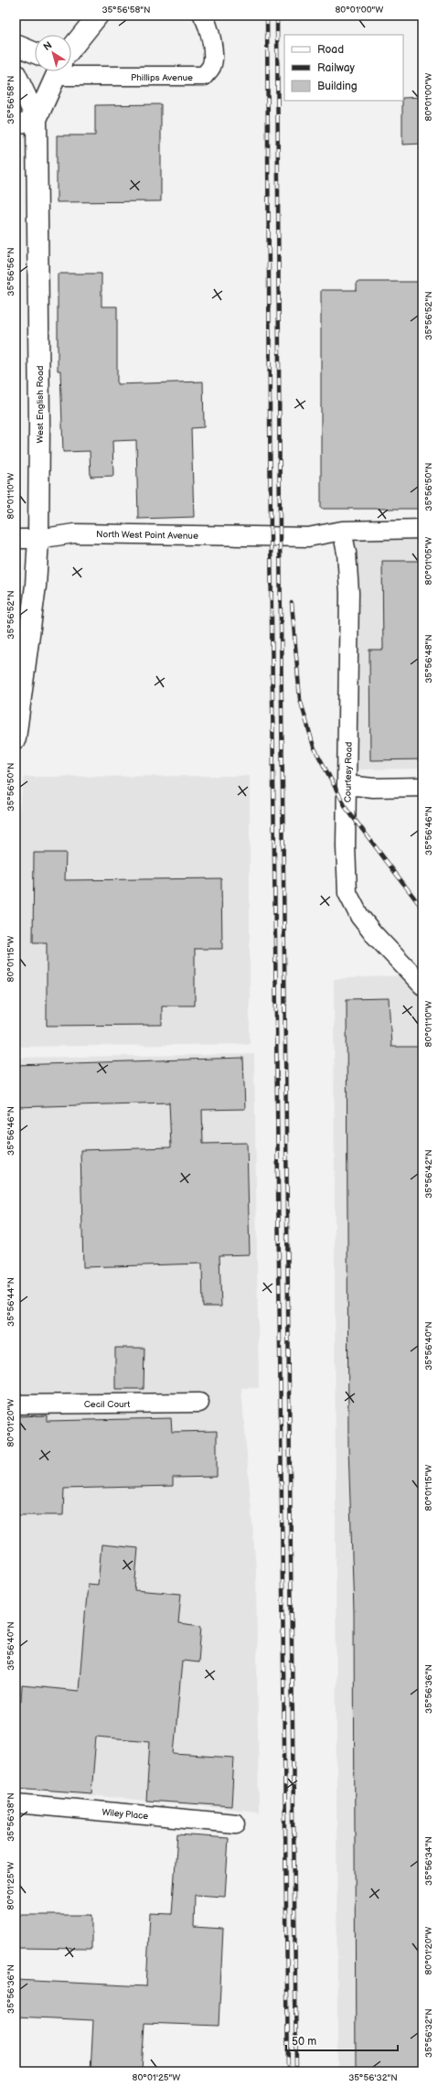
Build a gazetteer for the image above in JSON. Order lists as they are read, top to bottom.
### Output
{
  "streets": {
    "main road": ["West English Road"],
    "street": [
      "Phillips Avenue",
      "North West Point Avenue",
      "Courtesy Road",
      "Cecil Court",
      "Wiley Place"
    ]
  },
  "crossings": [
    ["West English Road", "North West Point Avenue"],
    ["North West Point Avenue", "Courtesy Road"]
  ],
  "legend": ["Road", "Railway", "Building"],
  "scale_bar": "50 m",
  "north": "top left",
  "coordinates": [
    "35°56'58\"N",
    "80°01'00\"W",
    "35°56'56\"N",
    "35°56'52\"N",
    "35°56'50\"N",
    "80°01'10\"W",
    "80°01'05\"W",
    "35°56'48\"N",
    "35°56'46\"N",
    "80°01'15\"W",
    "35°56'42\"N",
    "35°56'44\"N",
    "35°56'40\"N",
    "80°01'20\"W",
    "35°56'36\"N",
    "35°56'38\"N",
    "35°56'34\"N",
    "80°01'25\"W",
    "35°56'32\"N"
  ]
}
